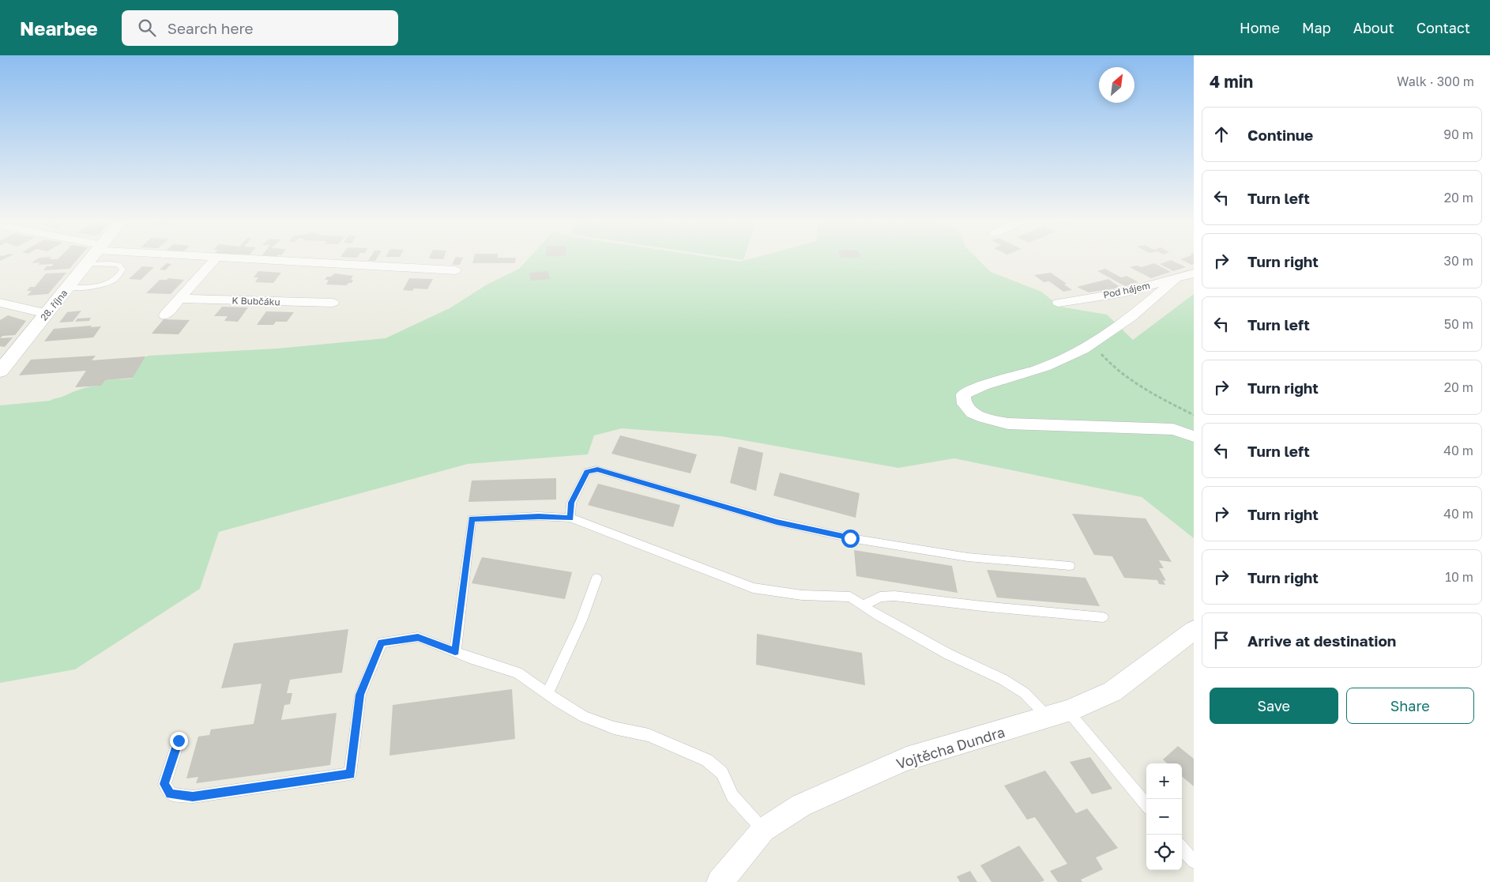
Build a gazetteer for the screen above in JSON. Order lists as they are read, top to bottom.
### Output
{
  "streets": {
    "main road": ["28. října"],
    "street": ["Pod hájem", "K Bubčáku", "Vojtěcha Dundra"]
  },
  "north": "top right",
  "page": {
    "header": "Nearbee",
    "search": "Search here",
    "nav": [
      "Home",
      "Map",
      "About",
      "Contact"
    ],
    "heading": ["4 min", "Walk · 300 m"],
    "list": [
      ["Continue", "90 m"],
      ["Turn left", "20 m"],
      ["Turn right", "30 m"],
      ["Turn left", "50 m"],
      ["Turn right", "20 m"],
      ["Turn left", "40 m"],
      ["Turn right", "40 m"],
      ["Turn right", "10 m"],
      "Arrive at destination"
    ],
    "buttons": ["Save", "Share"],
    "map_buttons": ["+", "−"]
  }
}
